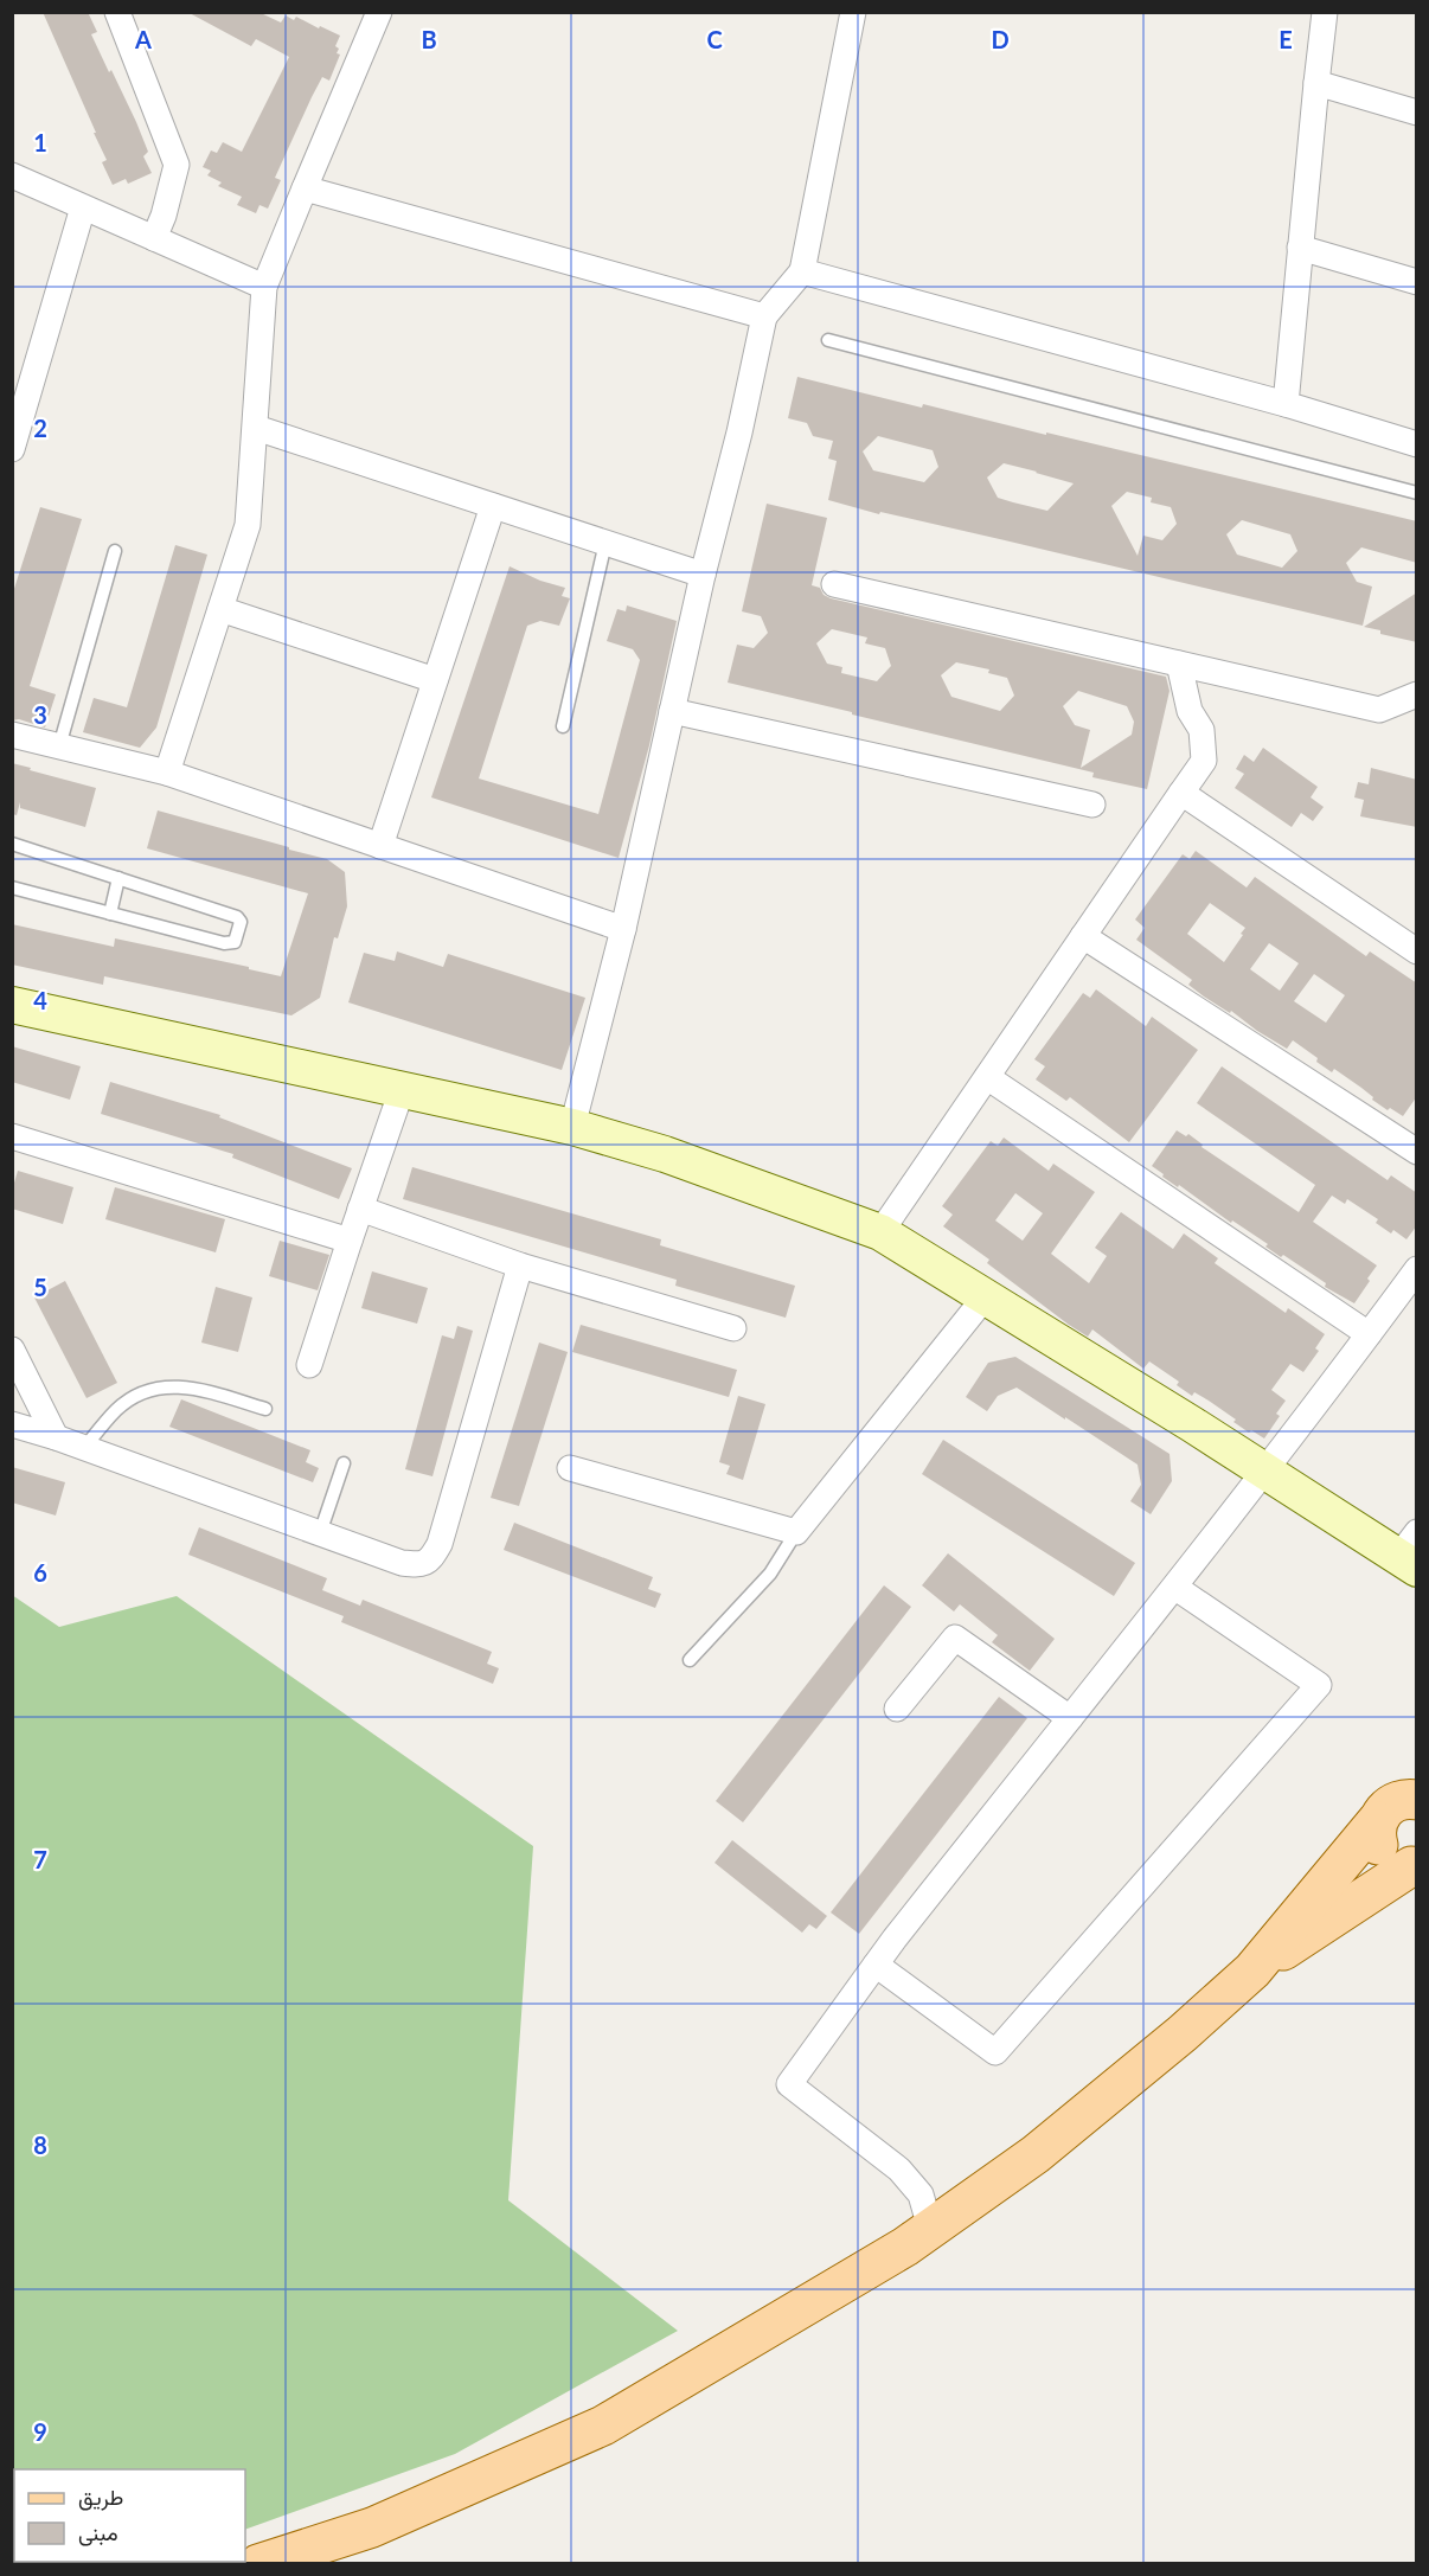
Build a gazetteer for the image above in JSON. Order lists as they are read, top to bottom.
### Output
{
  "legend": ["طريق", "مبنى"],
  "grid": {
    "columns": [
      "A",
      "B",
      "C",
      "D",
      "E"
    ],
    "rows": [
      "1",
      "2",
      "3",
      "4",
      "5",
      "6",
      "7",
      "8",
      "9"
    ]
  }
}
